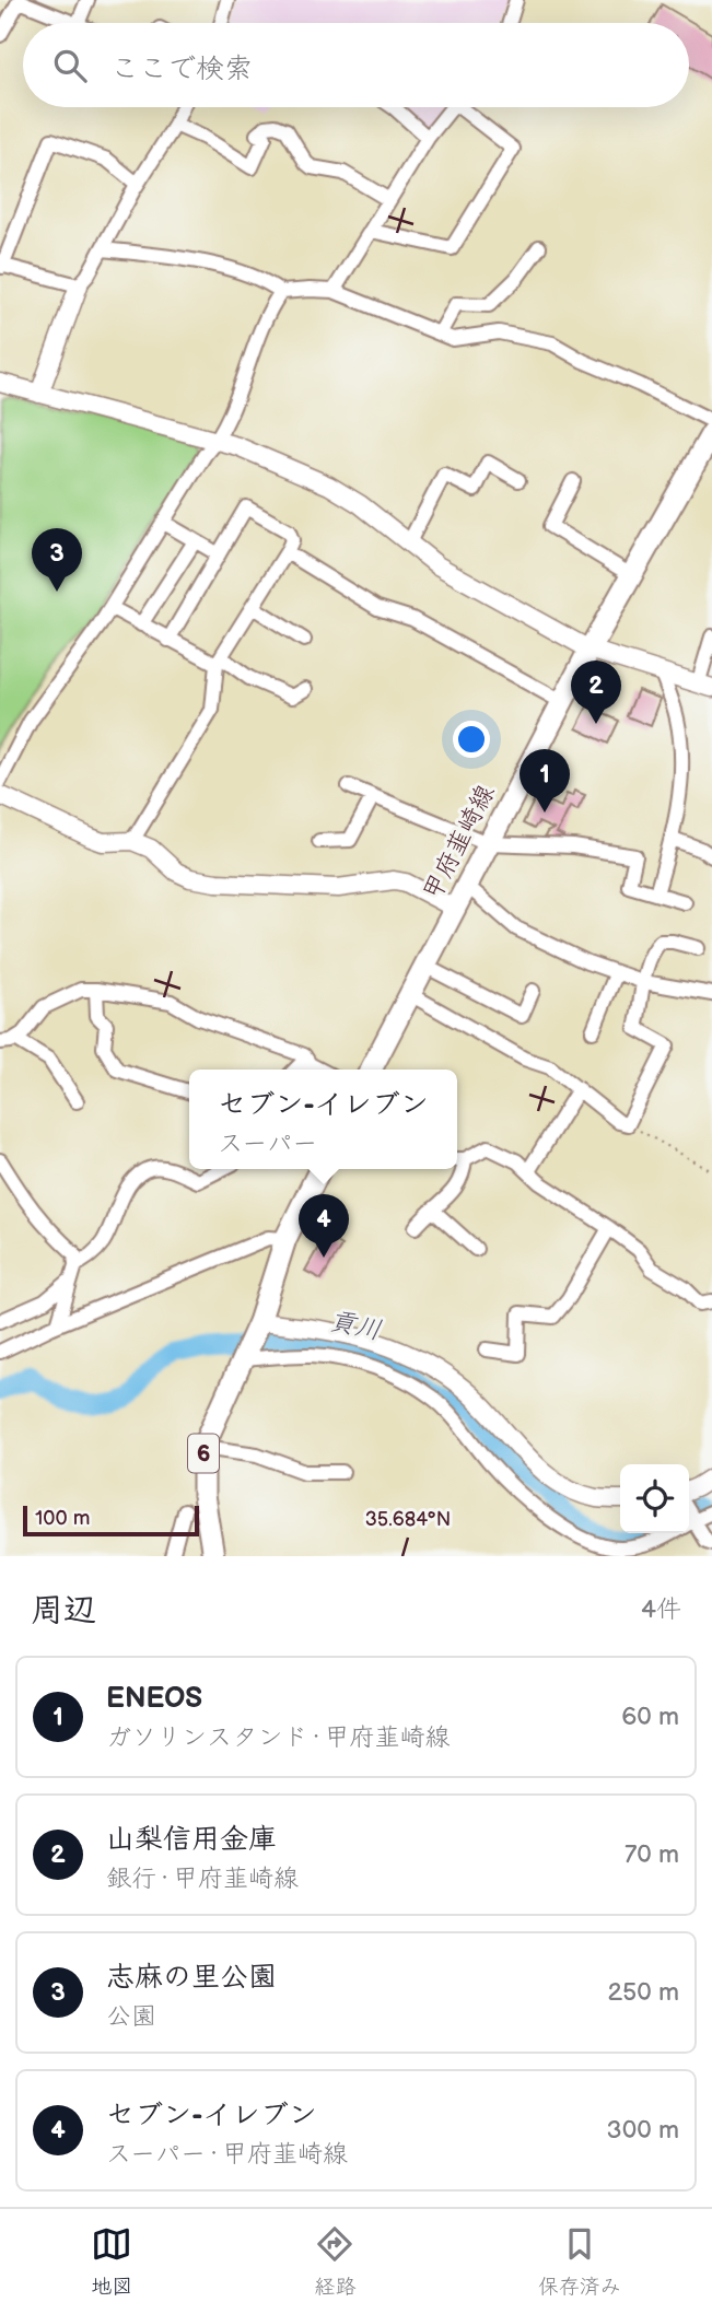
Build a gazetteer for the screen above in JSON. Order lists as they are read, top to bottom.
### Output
{
  "streets": {
    "main road": ["甲府韮崎線", "6"]
  },
  "water": ["貢川"],
  "scale_bar": "100 m",
  "page": {
    "search": "ここで検索",
    "pins": [
      "3",
      "2",
      "1",
      "4"
    ],
    "popup": ["セブン-イレブン", "スーパー"],
    "scale": "100 m",
    "heading": ["周辺", "4件"],
    "list": [
      {
        "mark": "1",
        "name": "ENEOS",
        "note": "ガソリンスタンド · 甲府韮崎線",
        "value": "60 m"
      },
      {
        "mark": "2",
        "name": "山梨信用金庫",
        "note": "銀行 · 甲府韮崎線",
        "value": "70 m"
      },
      {
        "mark": "3",
        "name": "志麻の里公園",
        "note": "公園",
        "value": "250 m"
      },
      {
        "mark": "4",
        "name": "セブン-イレブン",
        "note": "スーパー · 甲府韮崎線",
        "value": "300 m"
      }
    ],
    "nav": ["地図", "経路", "保存済み"]
  },
  "coordinates": ["35.684°N"]
}
